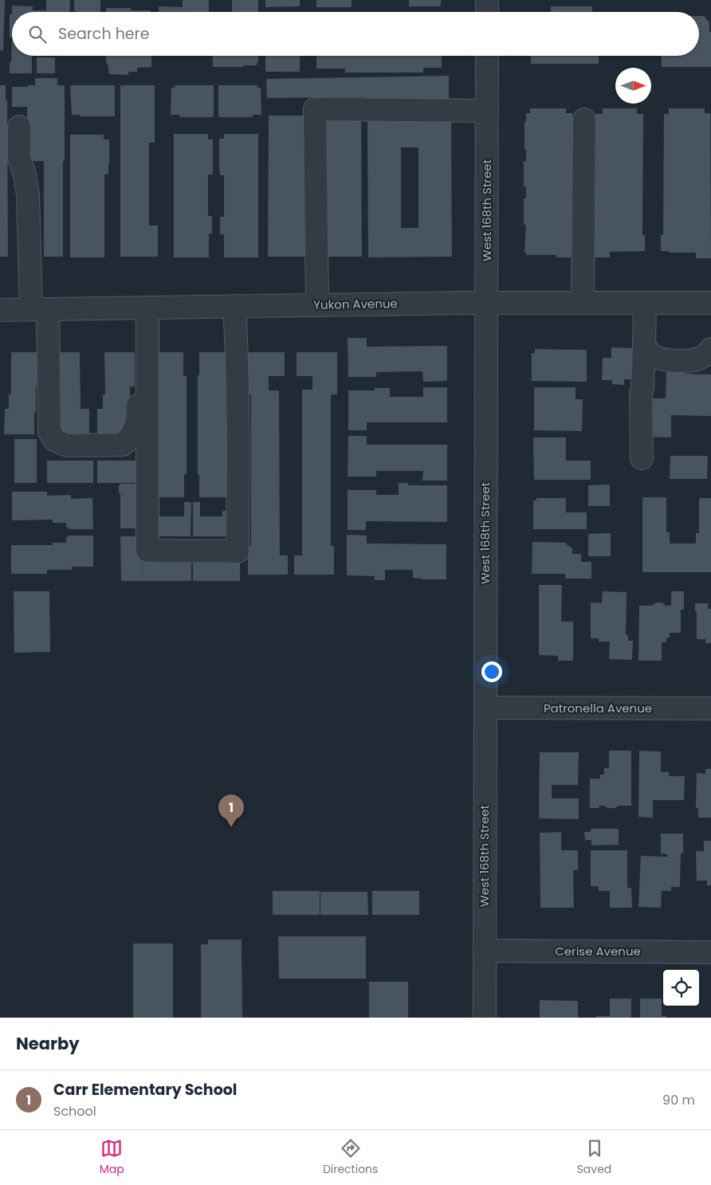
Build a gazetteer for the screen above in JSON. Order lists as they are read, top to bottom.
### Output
{
  "streets": {
    "street": [
      "West 168th Street",
      "Yukon Avenue",
      "Patronella Avenue",
      "Cerise Avenue"
    ]
  },
  "crossings": [
    ["West 168th Street", "Yukon Avenue"],
    ["West 168th Street", "Patronella Avenue"],
    ["West 168th Street", "Cerise Avenue"]
  ],
  "north": "right",
  "page": {
    "search": "Search here",
    "pins": "1",
    "heading": "Nearby",
    "list": [
      {
        "mark": "1",
        "name": "Carr Elementary School",
        "note": "School",
        "value": "90 m"
      }
    ],
    "nav": ["Map", "Directions", "Saved"]
  }
}
